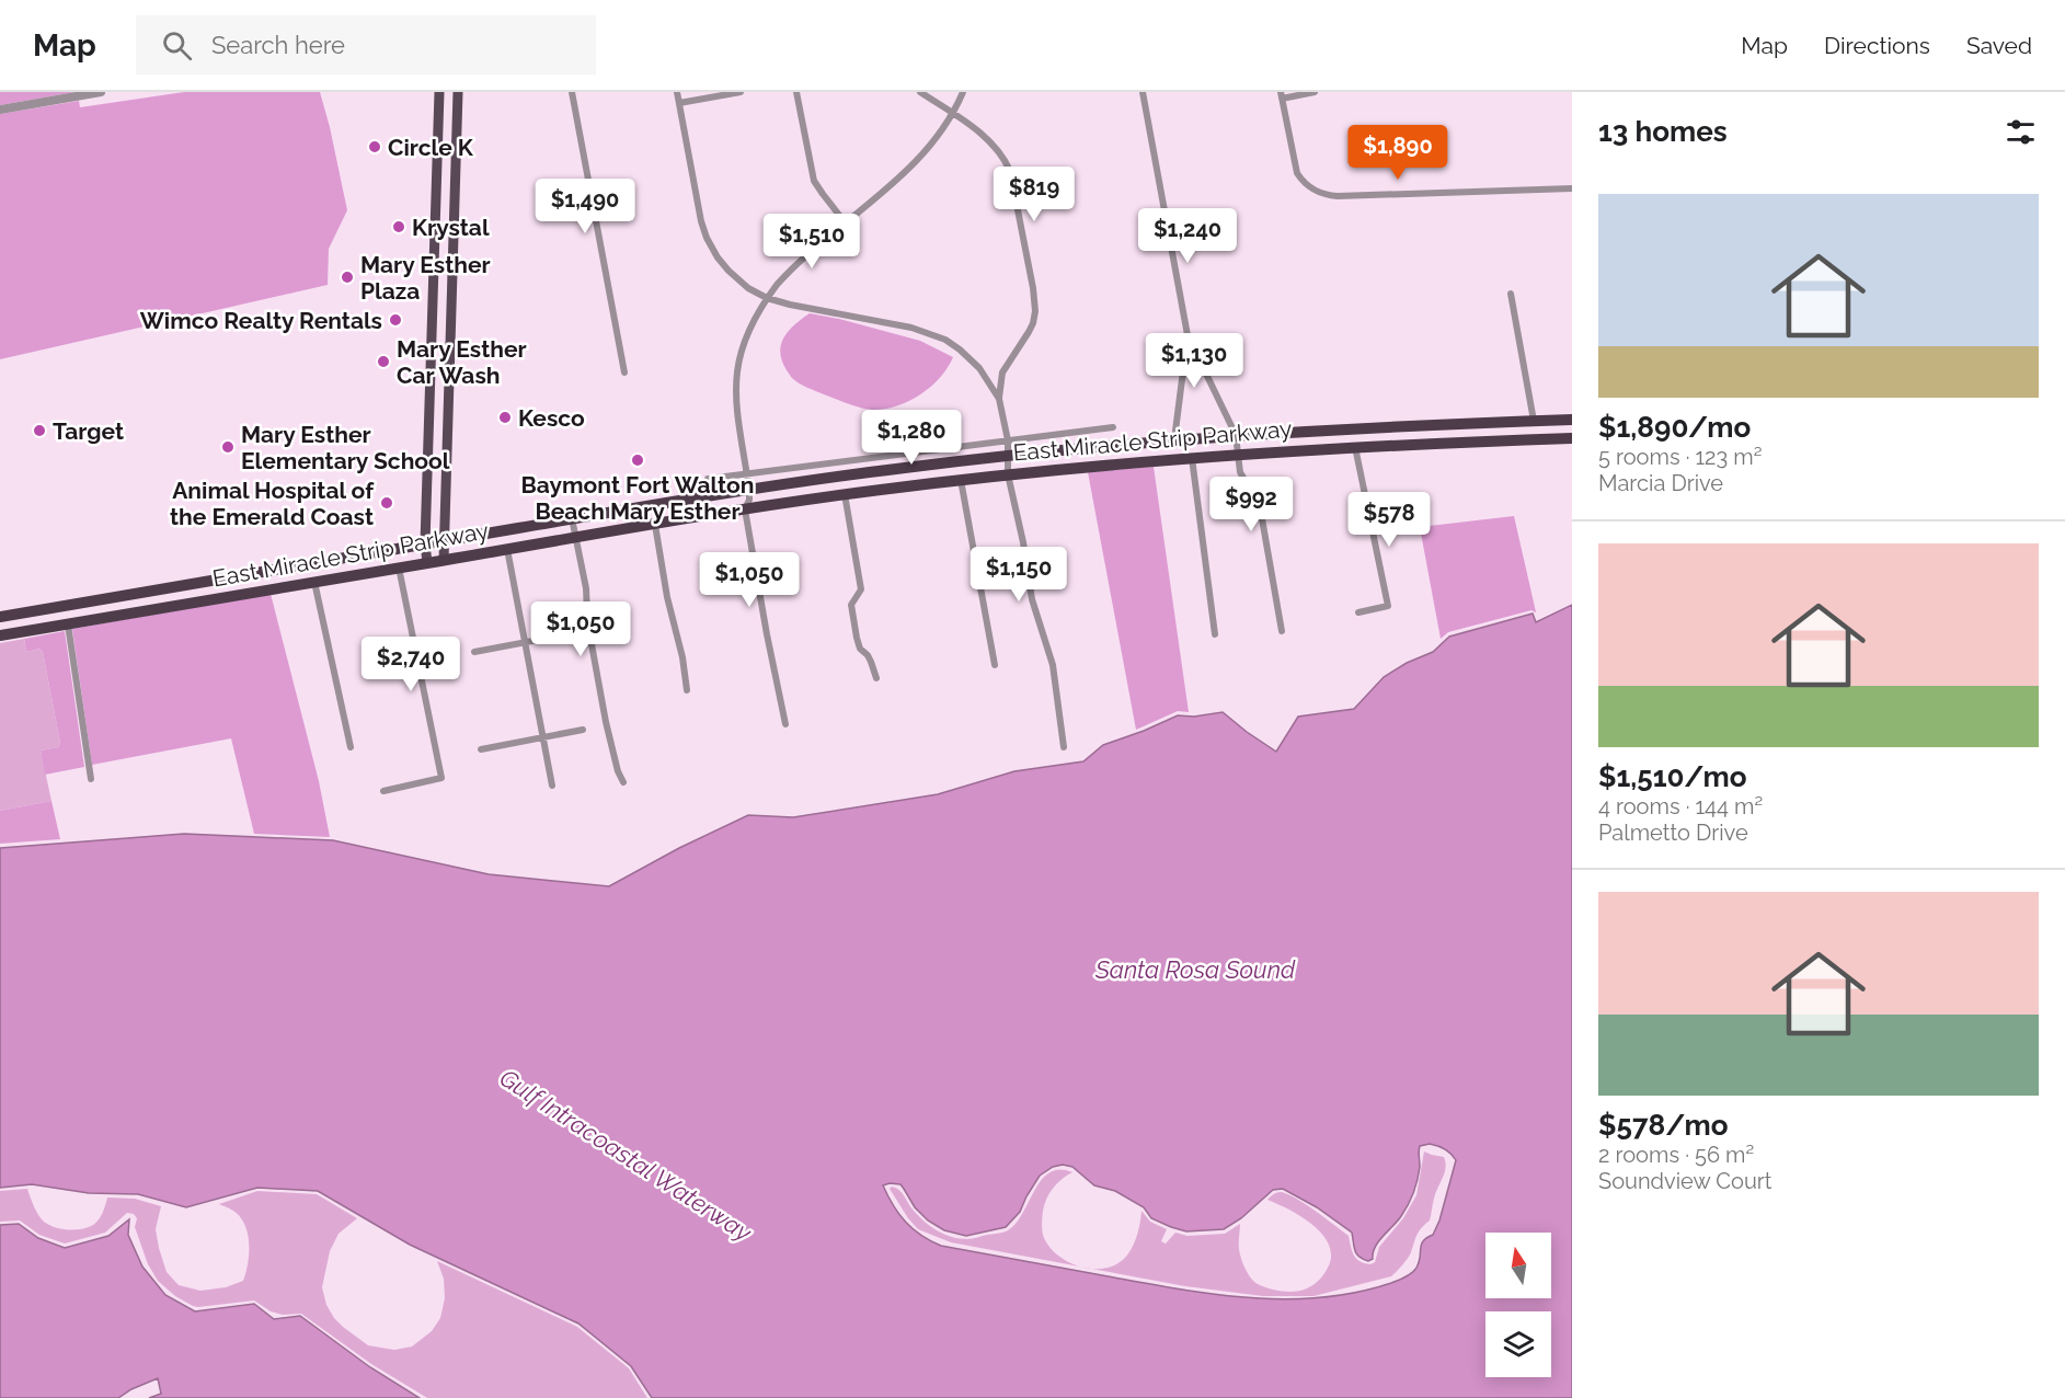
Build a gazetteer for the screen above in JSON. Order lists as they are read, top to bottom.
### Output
{
  "streets": {
    "highway": ["East Miracle Strip Parkway"]
  },
  "water": ["Santa Rosa Sound", "Gulf Intracoastal Waterway"],
  "places": [
    "Circle K",
    "Krystal",
    "Mary Esther Plaza",
    "Wimco Realty Rentals",
    "Mary Esther Car Wash",
    "Kesco",
    "Target",
    "Mary Esther Elementary School",
    "Baymont Fort Walton Beach Mary Esther",
    "Animal Hospital of the Emerald Coast"
  ],
  "north": "top",
  "page": {
    "header": "Map",
    "search": "Search here",
    "nav": ["Map", "Directions", "Saved"],
    "heading": "13 homes",
    "price": [
      "$1,890",
      "$819",
      "$1,490",
      "$1,240",
      "$1,510",
      "$1,130",
      "$1,280",
      "$992",
      "$578",
      "$1,150",
      "$1,050",
      "$1,050",
      "$2,740"
    ],
    "list": [
      {
        "name": "$1,890/mo",
        "note": "5 rooms · 123 m² · Marcia Drive"
      },
      {
        "name": "$1,510/mo",
        "note": "4 rooms · 144 m² · Palmetto Drive"
      },
      {
        "name": "$578/mo",
        "note": "2 rooms · 56 m² · Soundview Court"
      }
    ]
  }
}
